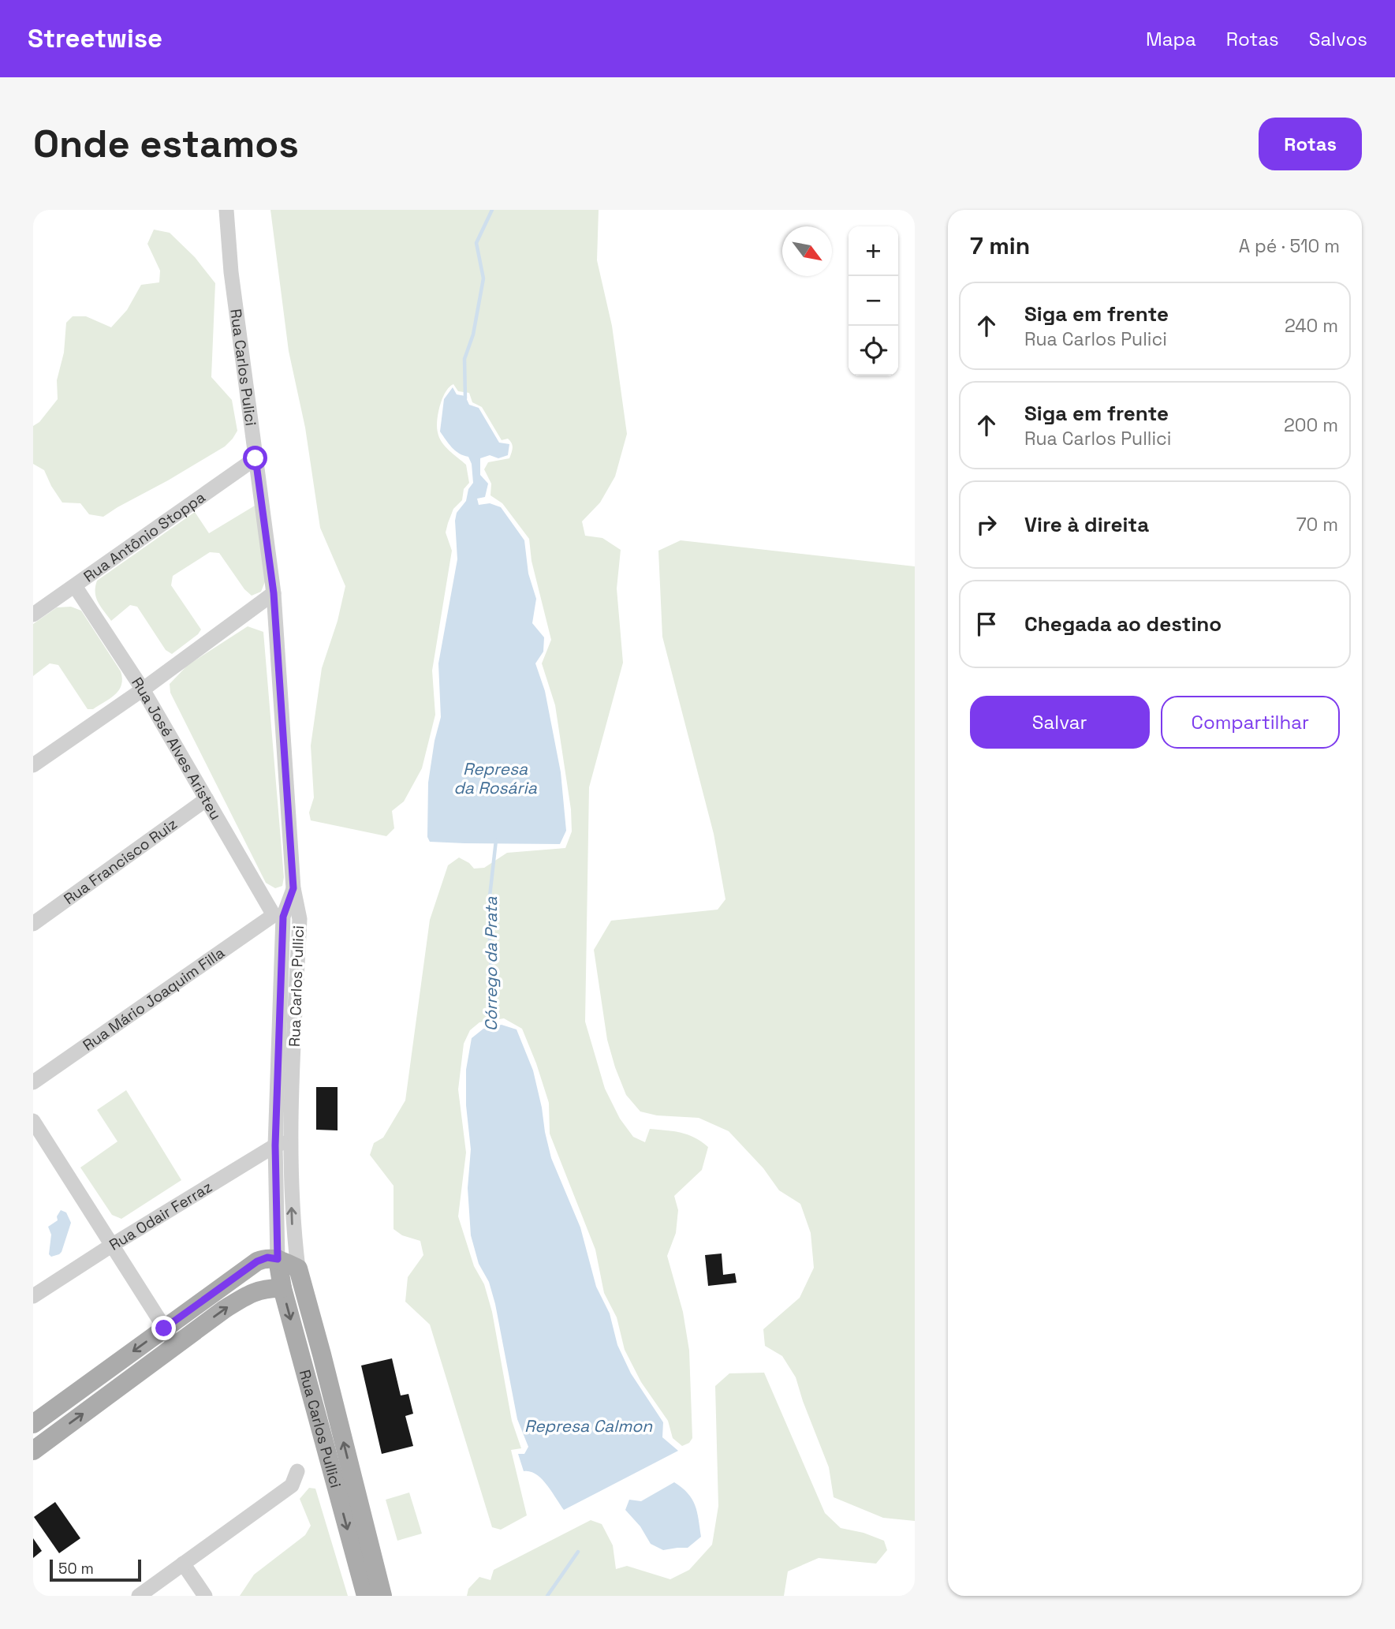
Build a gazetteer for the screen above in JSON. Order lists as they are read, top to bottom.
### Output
{
  "streets": {
    "main road": ["Rua Carlos Pullici"],
    "street": [
      "Rua Carlos Pulici",
      "Rua Antônio Stoppa",
      "Rua José Alves Aristeu",
      "Rua Francisco Ruiz",
      "Rua Mário Joaquim Filla",
      "Rua Odair Ferraz"
    ]
  },
  "crossings": [
    ["Rua Carlos Pulici", "Rua Antônio Stoppa"],
    ["Rua Carlos Pulici", "Rua Carlos Pullici"],
    ["Rua Antônio Stoppa", "Rua José Alves Aristeu"],
    ["Rua José Alves Aristeu", "Rua Francisco Ruiz"],
    ["Rua José Alves Aristeu", "Rua Carlos Pullici"],
    ["Rua José Alves Aristeu", "Rua Mário Joaquim Filla"],
    ["Rua Carlos Pullici", "Rua Mário Joaquim Filla"],
    ["Rua Carlos Pullici", "Rua Odair Ferraz"]
  ],
  "water": ["Represa da Rosária", "Córrego da Prata", "Represa Calmon"],
  "scale_bar": "50 m",
  "north": "bottom right",
  "page": {
    "header": "Streetwise",
    "nav": ["Mapa", "Rotas", "Salvos"],
    "buttons": [
      "Rotas",
      ["Salvar", "Compartilhar"]
    ],
    "title": "Onde estamos",
    "heading": ["7 min", "A pé · 510 m"],
    "map_buttons": ["+", "−"],
    "list": [
      ["Siga em frente", "Rua Carlos Pulici", "240 m"],
      ["Siga em frente", "Rua Carlos Pullici", "200 m"],
      ["Vire à direita", "70 m"],
      "Chegada ao destino"
    ],
    "scale": "50 m"
  }
}
